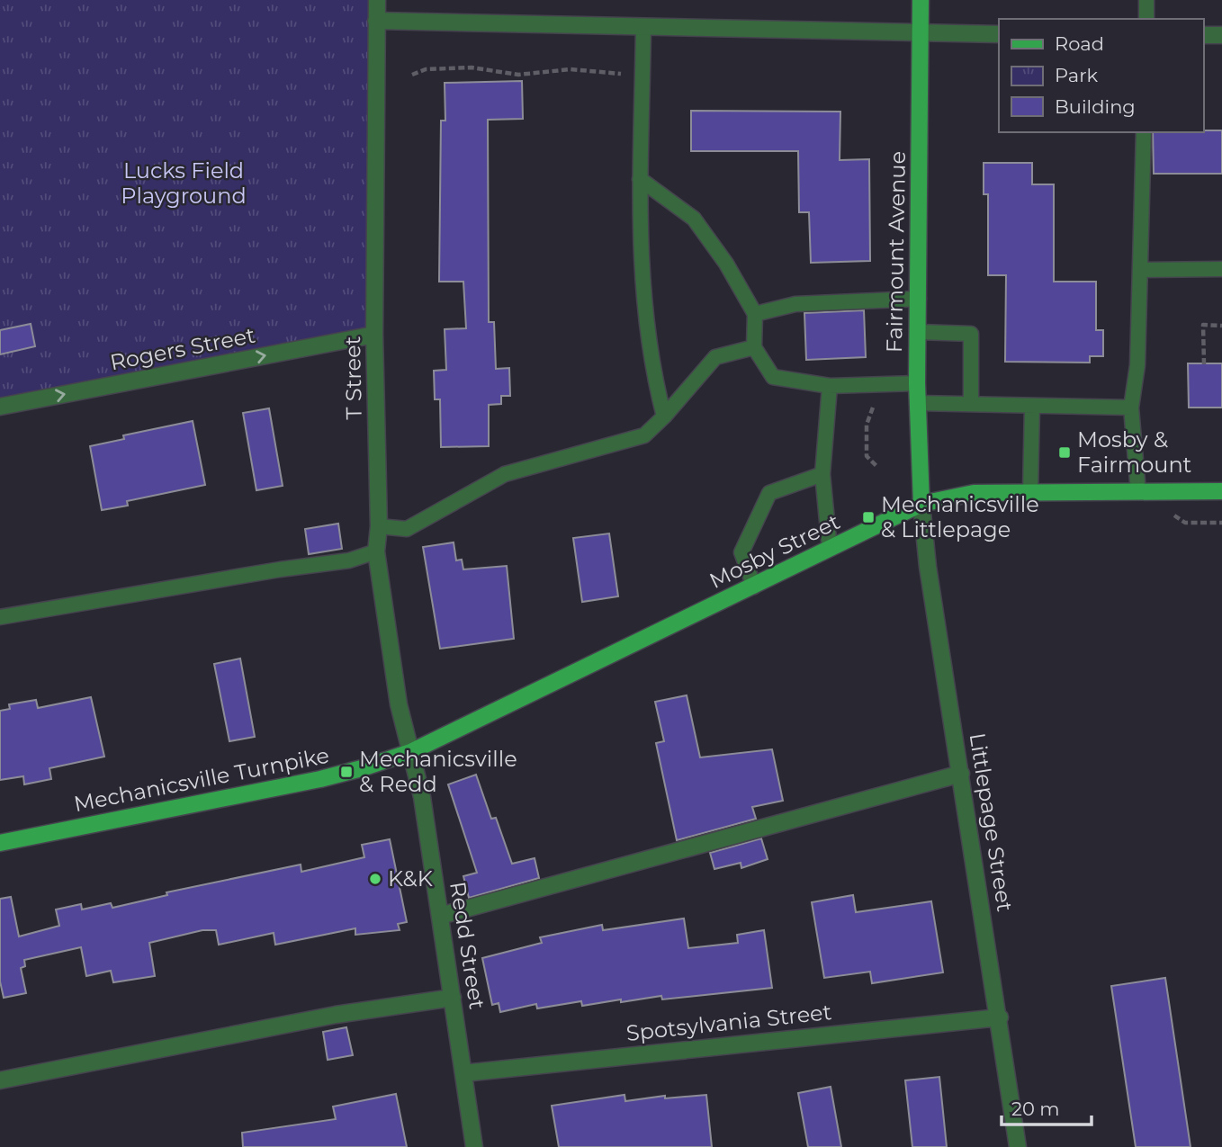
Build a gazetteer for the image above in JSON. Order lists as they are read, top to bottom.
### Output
{
  "streets": {
    "main road": ["Fairmount Avenue", "Mosby Street", "Mechanicsville Turnpike"],
    "street": [
      "Rogers Street",
      "T Street",
      "Littlepage Street",
      "Redd Street",
      "Spotsylvania Street"
    ]
  },
  "crossings": [
    ["Fairmount Avenue", "Mosby Street"],
    ["Fairmount Avenue", "Littlepage Street"],
    ["Rogers Street", "T Street"],
    ["T Street", "Mosby Street"],
    ["T Street", "Mechanicsville Turnpike"],
    ["T Street", "Redd Street"],
    ["Mosby Street", "Mechanicsville Turnpike"],
    ["Mosby Street", "Littlepage Street"],
    ["Mosby Street", "Redd Street"],
    ["Mechanicsville Turnpike", "Redd Street"],
    ["Littlepage Street", "Spotsylvania Street"],
    ["Redd Street", "Spotsylvania Street"]
  ],
  "one_way": ["Rogers Street"],
  "parks": ["Lucks Field Playground"],
  "places": {
    "transit": ["Mosby & Fairmount", "Mechanicsville & Littlepage", "Mechanicsville & Redd"],
    "other": ["K&K"]
  },
  "legend": ["Road", "Park", "Building"],
  "scale_bar": "20 m"
}
